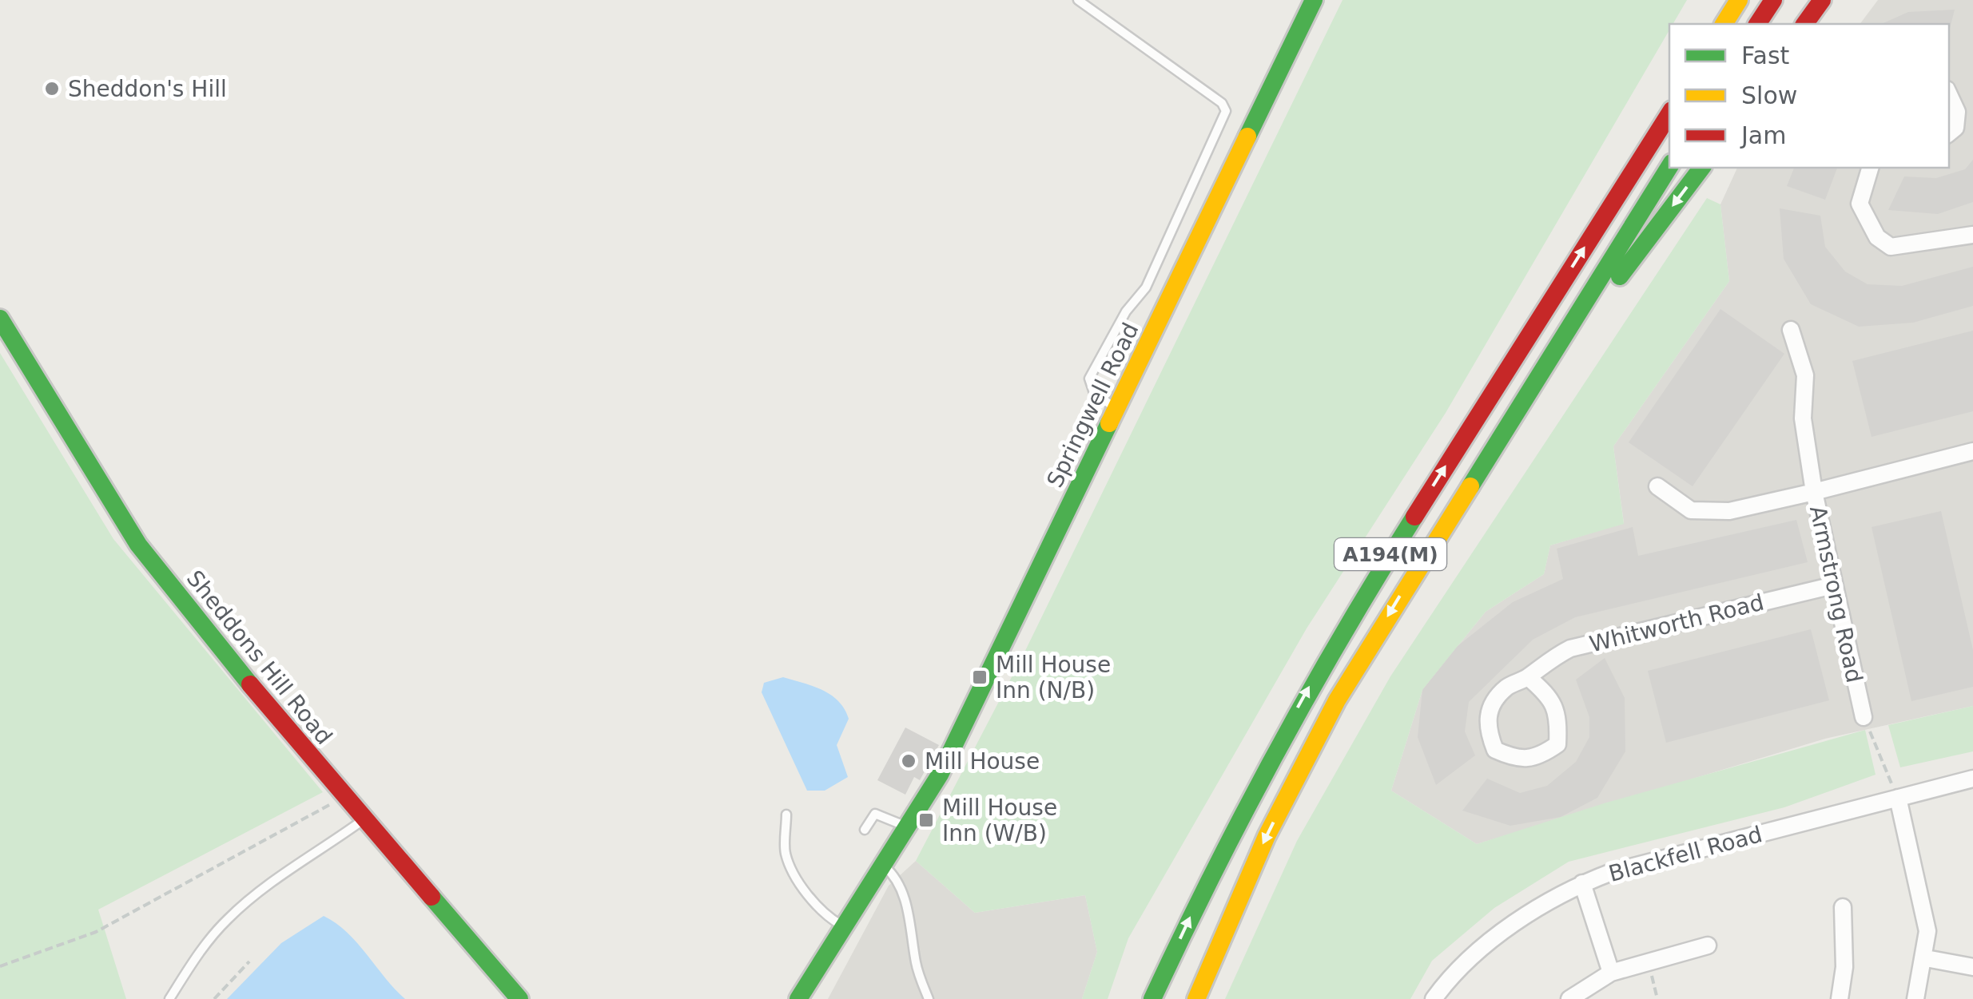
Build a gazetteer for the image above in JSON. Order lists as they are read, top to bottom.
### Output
{
  "streets": {
    "main road": ["Springwell Road", "A194(M)", "Sheddons Hill Road"],
    "street": ["Armstrong Road", "Whitworth Road", "Blackfell Road"]
  },
  "crossings": [
    ["Armstrong Road", "Whitworth Road"]
  ],
  "places": {
    "other": ["Sheddon's Hill", "Mill House"],
    "transit": ["Mill House Inn (N/B)", "Mill House Inn (W/B)"]
  },
  "legend": ["Fast", "Slow", "Jam"]
}
